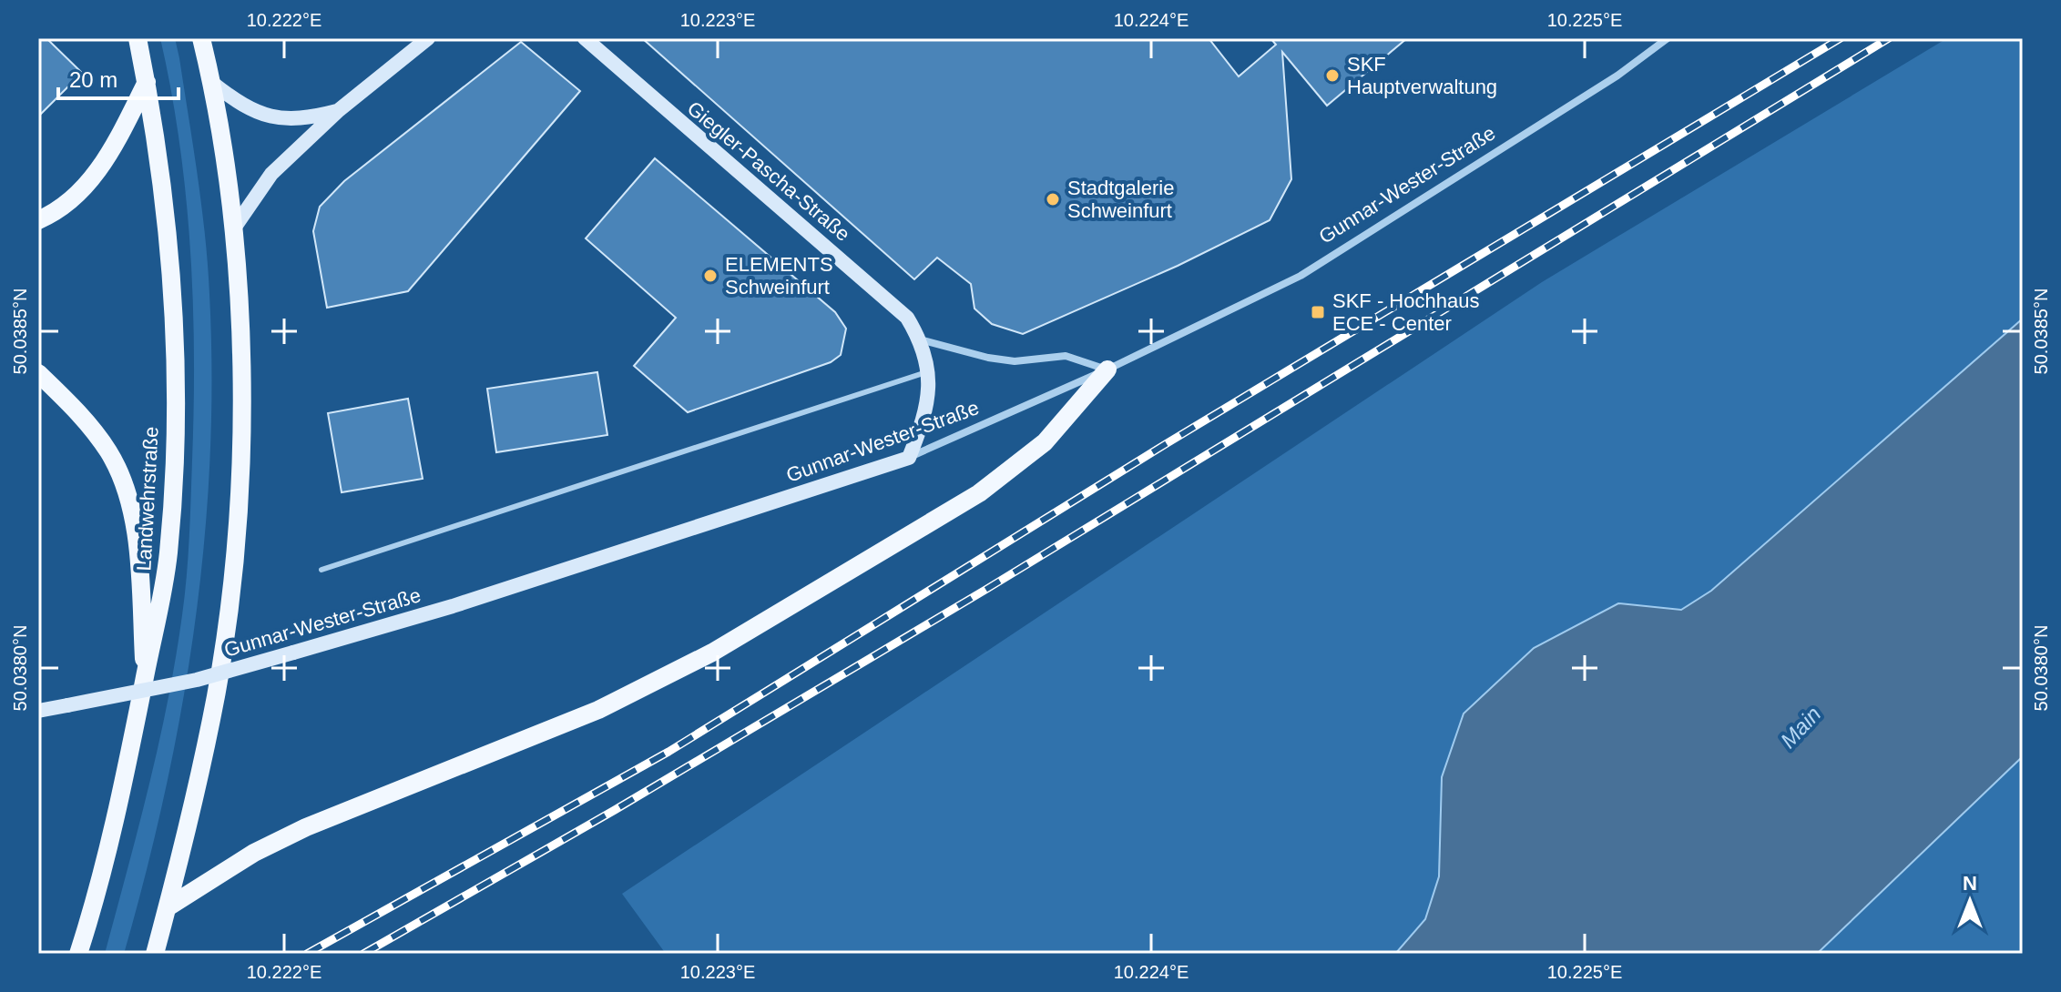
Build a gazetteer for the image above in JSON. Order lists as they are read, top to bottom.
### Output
{
  "streets": {
    "main road": ["Landwehrstraße"],
    "street": ["Giegler-Pascha-Straße", "Gunnar-Wester-Straße"]
  },
  "crossings": [
    ["Giegler-Pascha-Straße", "Gunnar-Wester-Straße"]
  ],
  "water": ["Main"],
  "places": {
    "other": ["SKF Hauptverwaltung", "Stadtgalerie Schweinfurt", "ELEMENTS Schweinfurt"],
    "transit": ["SKF - Hochhaus ECE - Center"]
  },
  "scale_bar": "20 m",
  "north": "top",
  "coordinates": [
    "10.222°E",
    "10.223°E",
    "10.224°E",
    "10.225°E",
    "50.0385°N",
    "50.0380°N"
  ]
}
